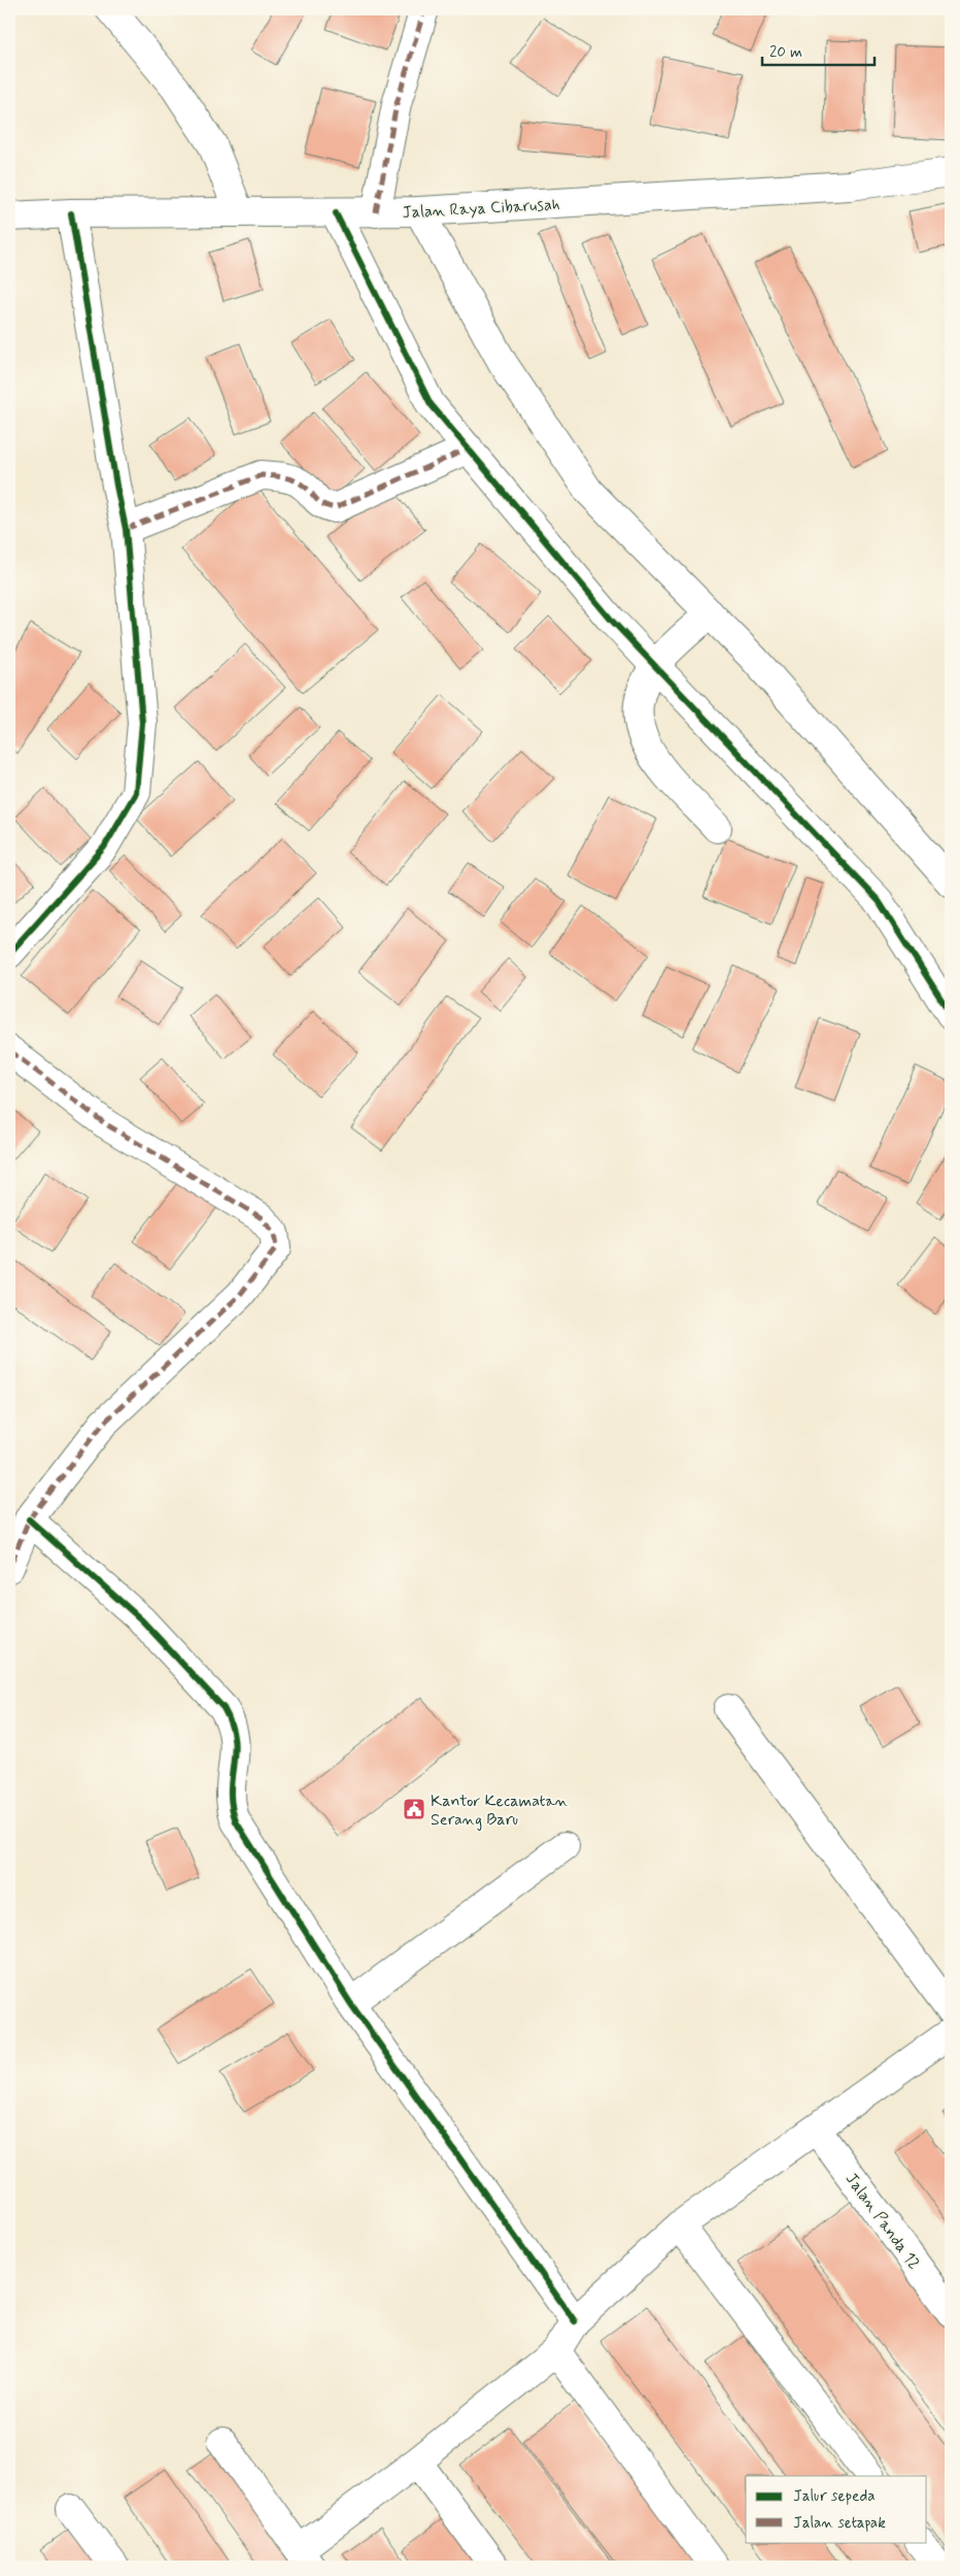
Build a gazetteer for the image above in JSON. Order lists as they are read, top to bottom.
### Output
{
  "streets": {
    "street": ["Jalan Raya Cibarusah", "Jalan Panda 12"]
  },
  "places": {
    "public building": ["Kantor Kecamatan Serang Baru"]
  },
  "legend": ["Jalur sepeda", "Jalan setapak"],
  "scale_bar": "20 m"
}
